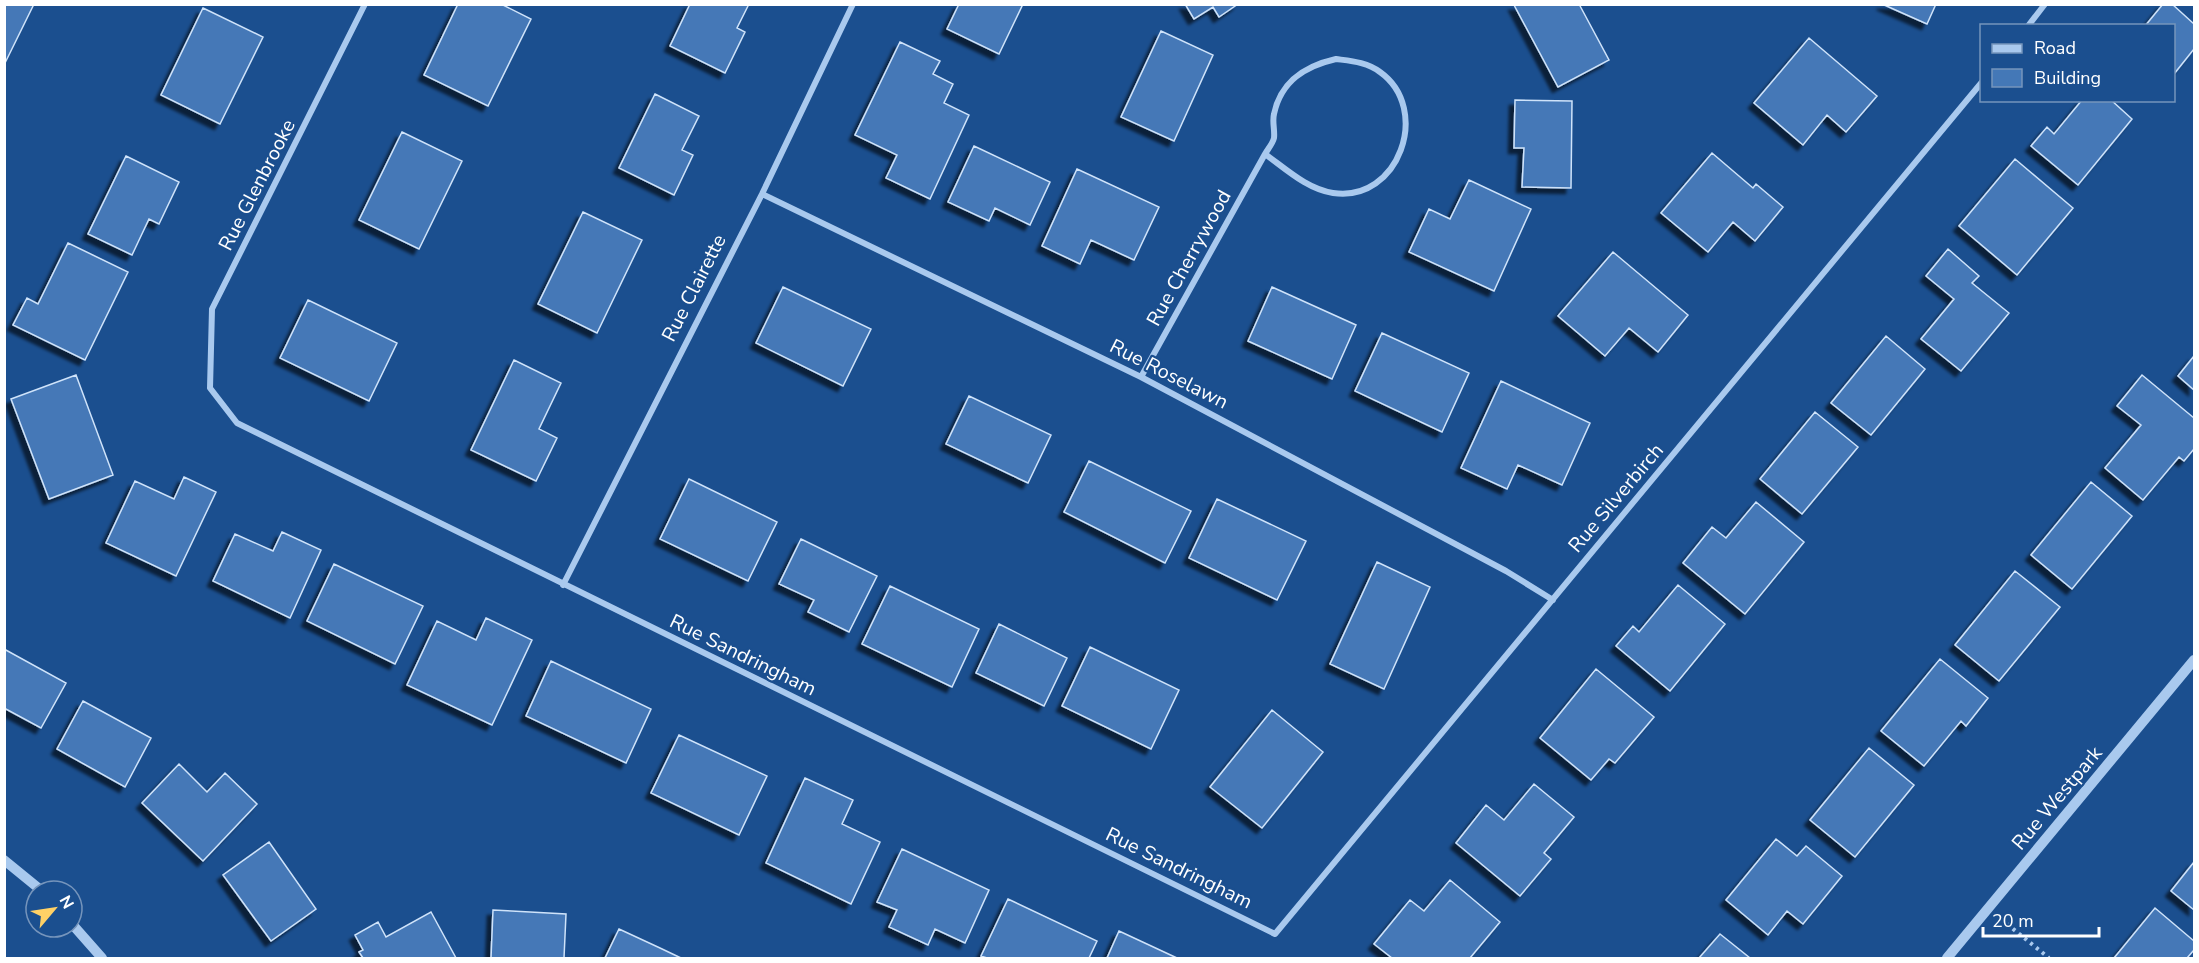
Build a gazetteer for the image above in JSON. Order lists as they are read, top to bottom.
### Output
{
  "streets": {
    "street": [
      "Rue Glenbrooke",
      "Rue Cherrywood",
      "Rue Clairette",
      "Rue Roselawn",
      "Rue Silverbirch",
      "Rue Sandringham",
      "Rue Westpark"
    ]
  },
  "crossings": [
    ["Rue Glenbrooke", "Rue Sandringham"],
    ["Rue Cherrywood", "Rue Roselawn"],
    ["Rue Clairette", "Rue Roselawn"],
    ["Rue Clairette", "Rue Sandringham"],
    ["Rue Roselawn", "Rue Silverbirch"],
    ["Rue Silverbirch", "Rue Sandringham"]
  ],
  "legend": ["Road", "Building"],
  "scale_bar": "20 m",
  "north": "top right"
}
